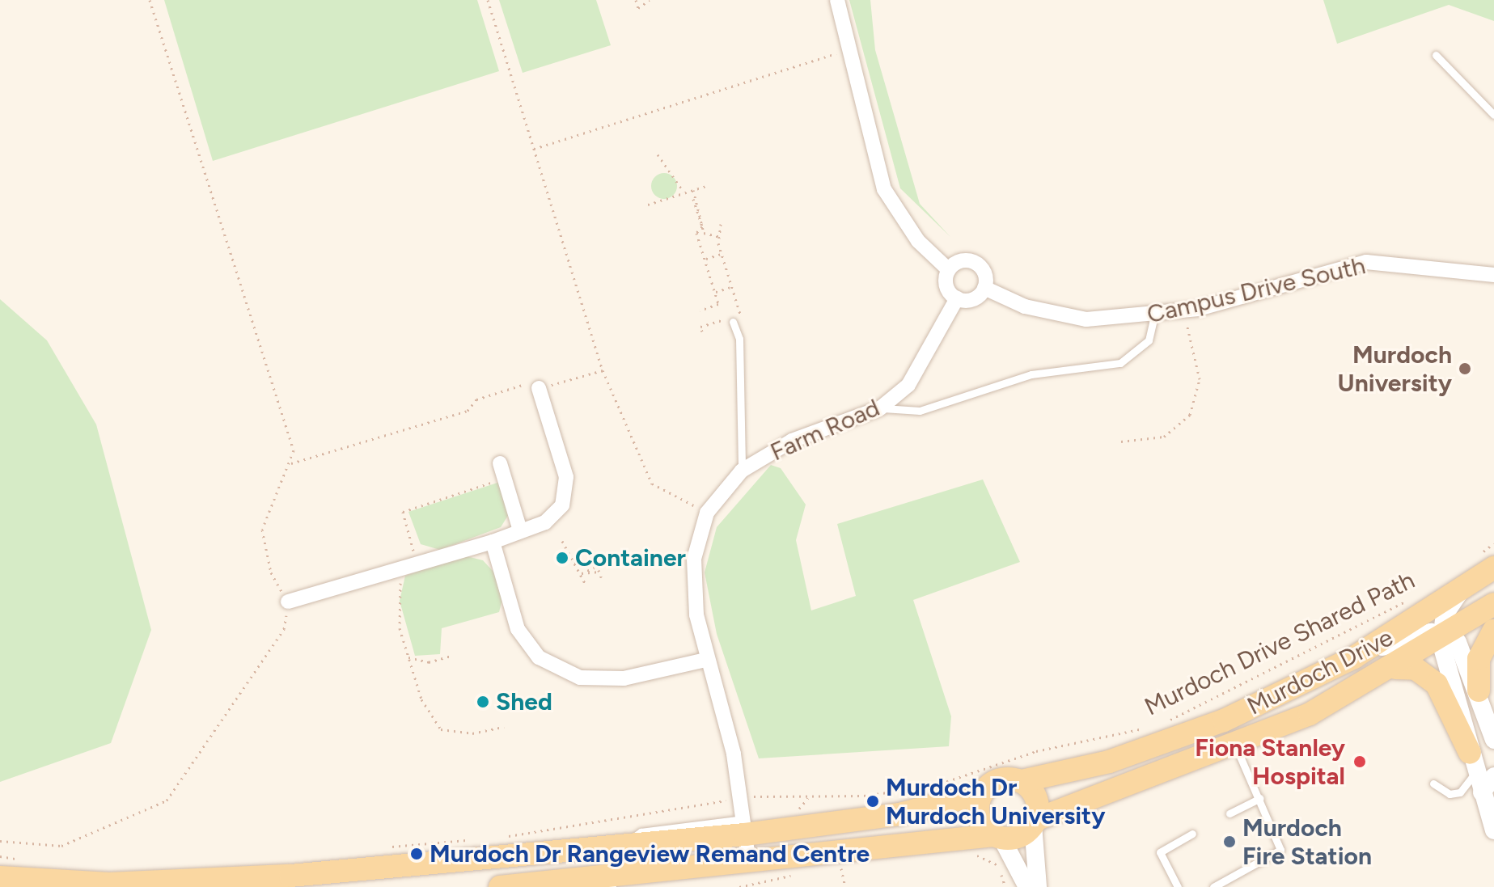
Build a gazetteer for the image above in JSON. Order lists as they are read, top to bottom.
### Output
{
  "streets": {
    "main road": ["Murdoch Drive"],
    "street": ["Campus Drive South", "Farm Road"],
    "path": ["Murdoch Drive Shared Path"]
  },
  "crossings": [
    ["Campus Drive South", "Farm Road"],
    ["Farm Road", "Murdoch Drive Shared Path"],
    ["Farm Road", "Murdoch Drive"]
  ],
  "places": [
    "Murdoch University",
    "Container",
    "Shed",
    "Fiona Stanley Hospital",
    "Murdoch Dr Murdoch University",
    "Murdoch Fire Station",
    "Murdoch Dr Rangeview Remand Centre"
  ]
}
